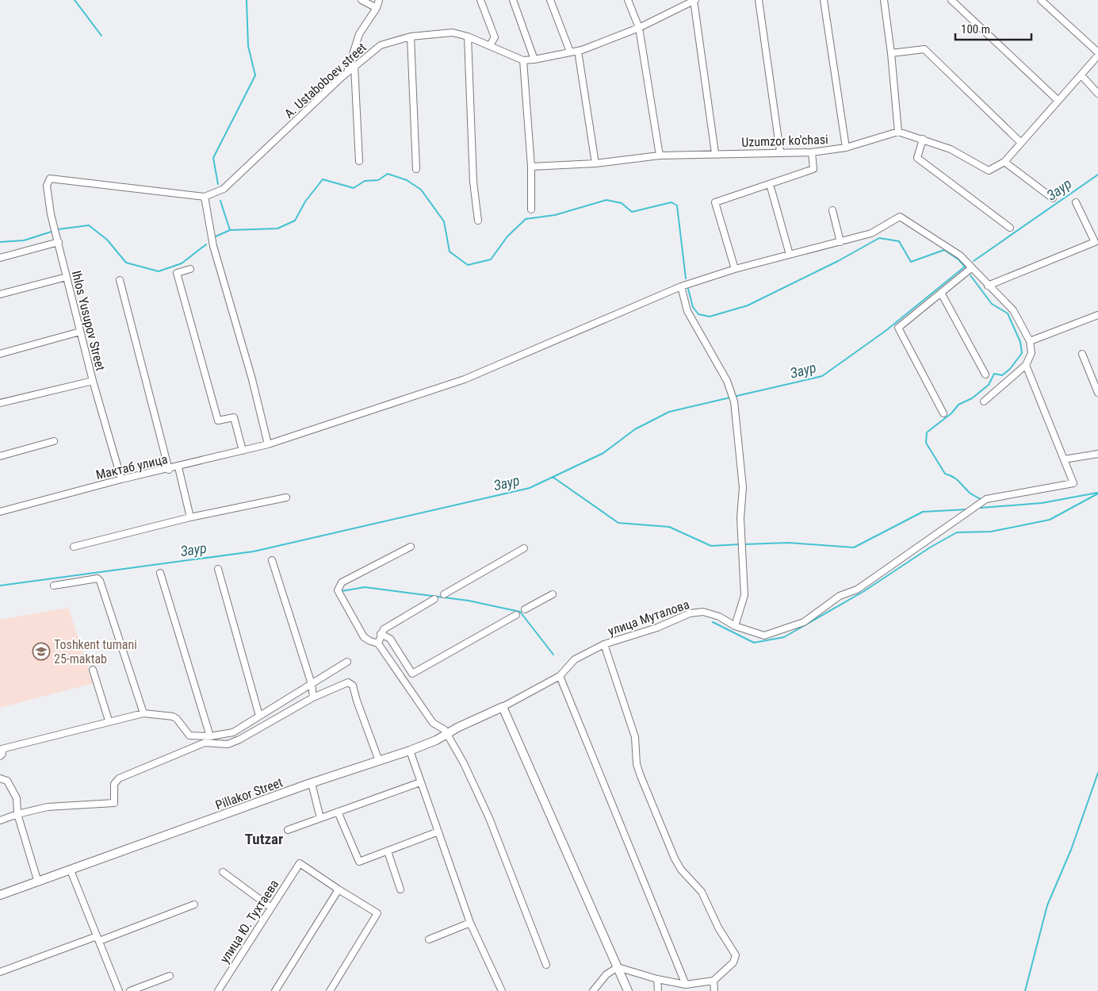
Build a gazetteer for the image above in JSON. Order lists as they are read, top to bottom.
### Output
{
  "streets": {
    "street": [
      "A. Ustaboboev street",
      "Uzumzor ko'chasi",
      "Ihlos Yusupov Street",
      "Мактаб улица",
      "улица Муталова",
      "Pillakor Street",
      "улица Ю. Тухтаева"
    ]
  },
  "crossings": [
    ["A. Ustaboboev street", "Ihlos Yusupov Street"],
    ["улица Муталова", "Pillakor Street"]
  ],
  "districts": ["Tutzar"],
  "water": ["Заур"],
  "places": {
    "school or university": ["Toshkent tumani 25-maktab"]
  },
  "scale_bar": "100 m"
}
